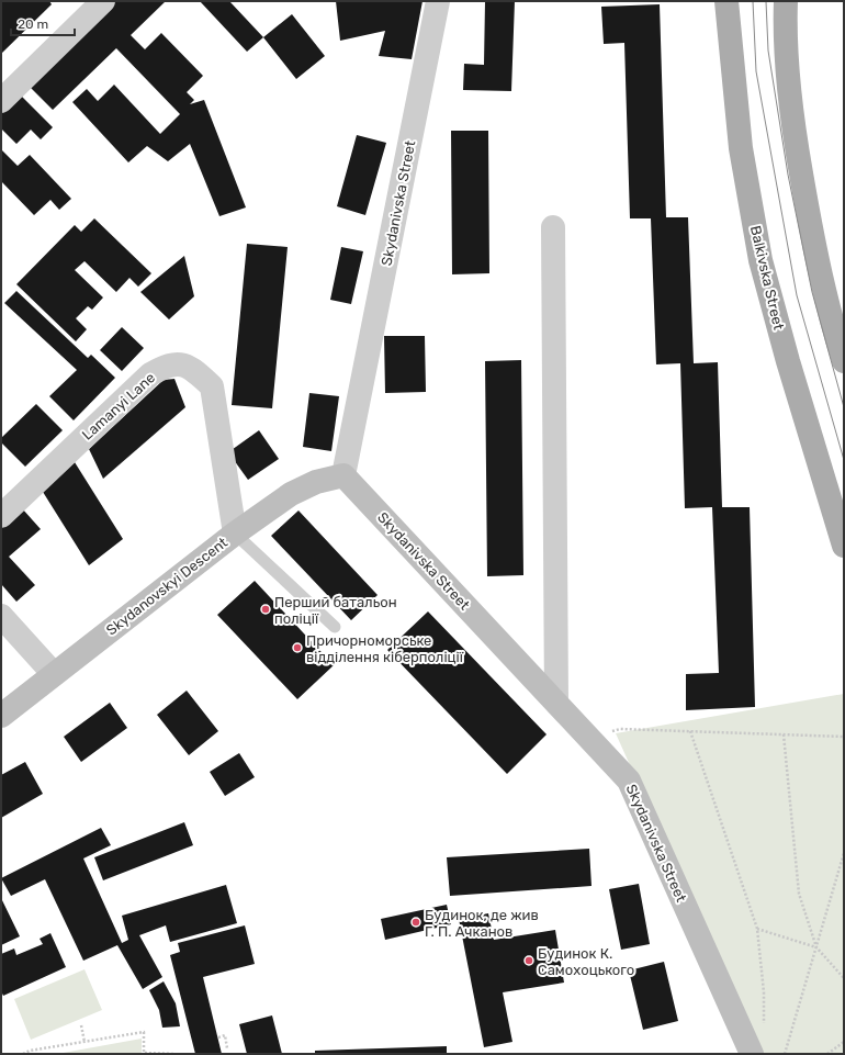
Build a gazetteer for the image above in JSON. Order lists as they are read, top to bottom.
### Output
{
  "streets": {
    "main road": ["Balkivska Street"],
    "street": ["Skydanivska Street", "Lamanyi Lane", "Skydanovskyi Descent"]
  },
  "crossings": [
    ["Skydanivska Street", "Skydanovskyi Descent"],
    ["Lamanyi Lane", "Skydanovskyi Descent"]
  ],
  "places": [
    "Перший батальон поліції",
    "Причорноморське відділення кіберполіції",
    "Будинок, де жив Г. П. Ачканов",
    "Будинок К. Самохоцького"
  ],
  "scale_bar": "20 m"
}
